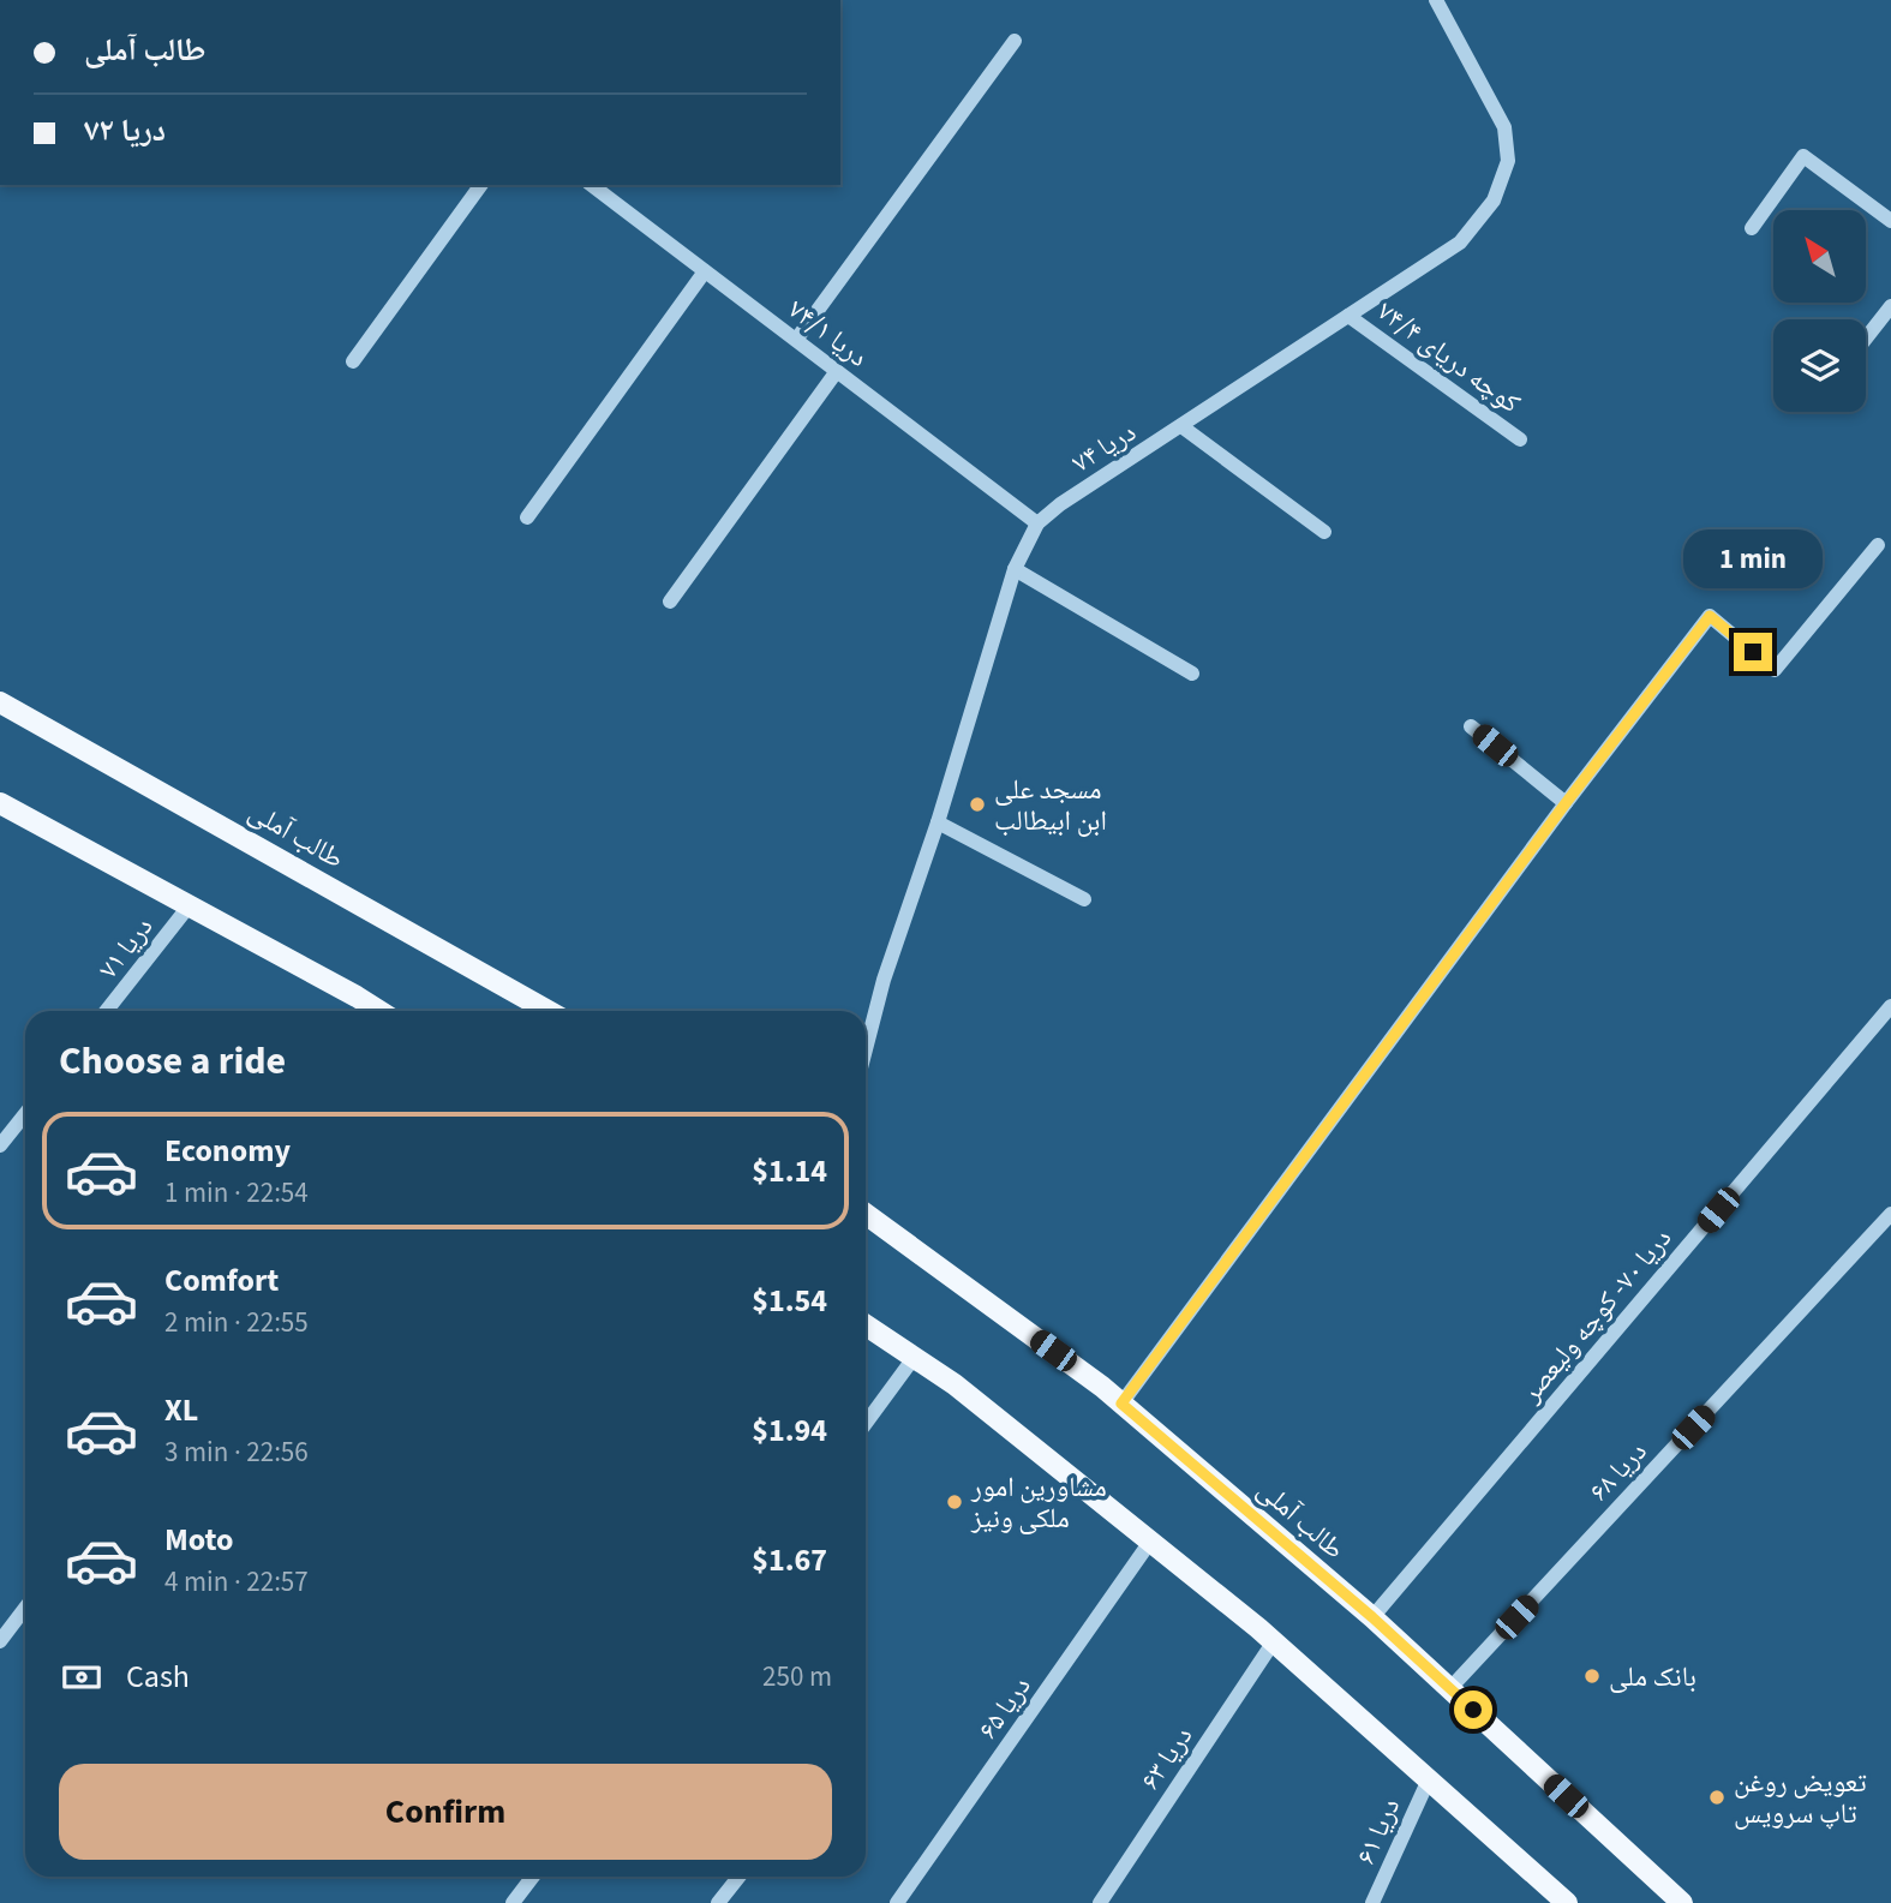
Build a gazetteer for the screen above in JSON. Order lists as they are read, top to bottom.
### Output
{
  "streets": {
    "main road": ["طالب آملی"],
    "street": [
      "دریا ۷۴/۱",
      "کوچه دریای ۷۴/۴",
      "دریا ۷۴",
      "دریا ۷۱",
      "دریا ۷۰- کوچه ولیعصر",
      "دریا ۶۸",
      "دریا ۶۵",
      "دریا ۶۳",
      "دریا ۶۱"
    ]
  },
  "crossings": [
    ["دریا ۷۴/۱", "دریا ۷۴"],
    ["کوچه دریای ۷۴/۴", "دریا ۷۴"],
    ["طالب آملی", "دریا ۷۰- کوچه ولیعصر"],
    ["طالب آملی", "دریا ۶۸"]
  ],
  "places": [
    "مسجد علی ابن ابیطالب",
    "مشاورین امور ملکی ونیز",
    "بانک ملی",
    "تعویض روغن تاپ سرویس"
  ],
  "north": "top left",
  "page": {
    "banner": ["طالب آملی", "دریا ۷۲"],
    "bubble": "1 min",
    "heading": "Choose a ride",
    "list": [
      {
        "name": "Economy",
        "note": "1 min · 22:54",
        "value": "$1.14"
      },
      {
        "name": "Comfort",
        "note": "2 min · 22:55",
        "value": "$1.54"
      },
      {
        "name": "XL",
        "note": "3 min · 22:56",
        "value": "$1.94"
      },
      {
        "name": "Moto",
        "note": "4 min · 22:57",
        "value": "$1.67"
      }
    ],
    "pay": ["Cash", "250 m"],
    "buttons": "Confirm"
  }
}
